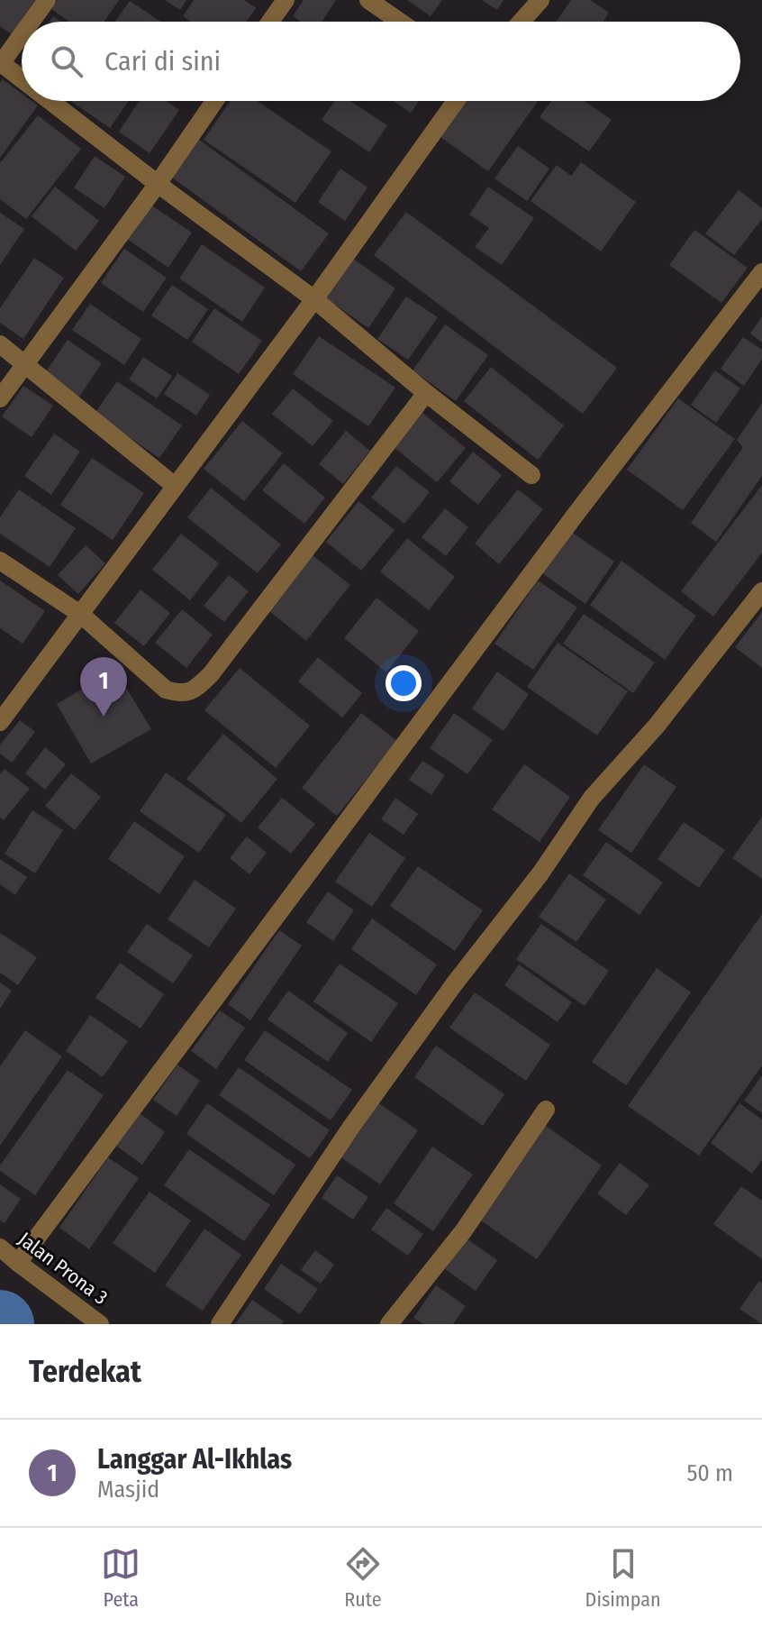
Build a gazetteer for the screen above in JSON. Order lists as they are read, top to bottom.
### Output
{
  "streets": {
    "street": ["Jalan Prona 3"]
  },
  "page": {
    "search": "Cari di sini",
    "pins": "1",
    "heading": "Terdekat",
    "list": [
      {
        "mark": "1",
        "name": "Langgar Al-Ikhlas",
        "note": "Masjid",
        "value": "50 m"
      }
    ],
    "nav": ["Peta", "Rute", "Disimpan"]
  }
}
